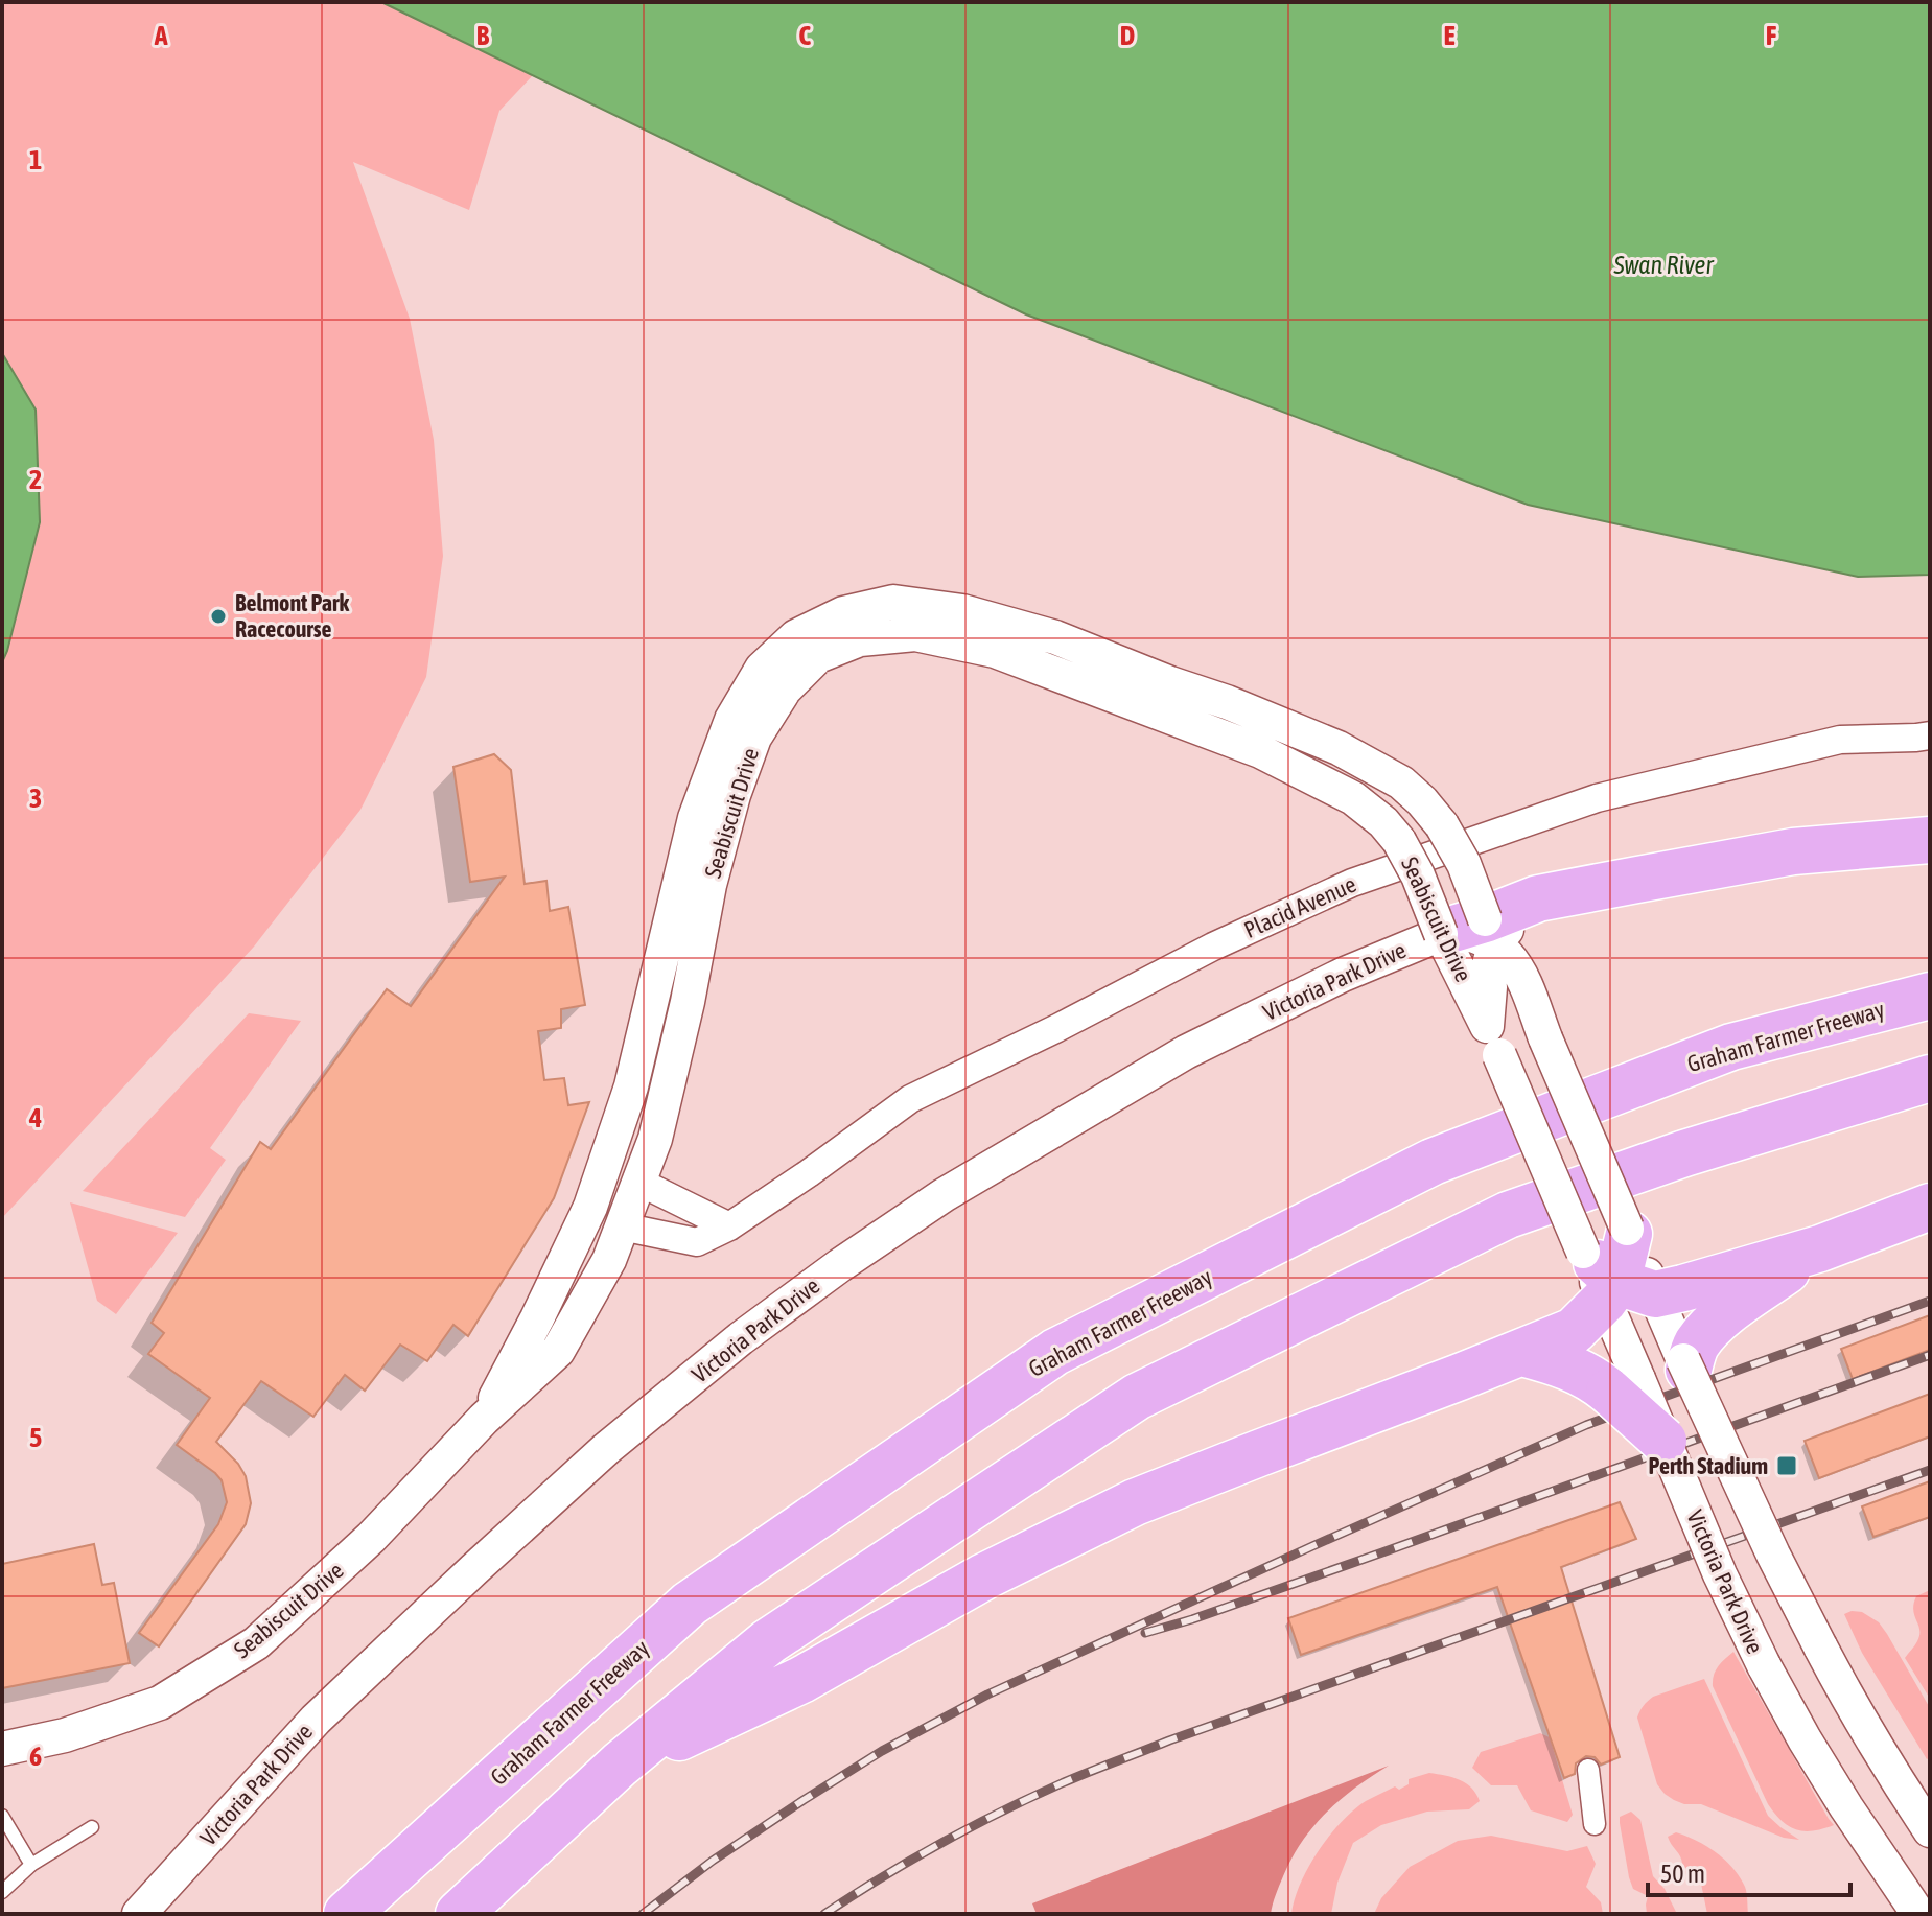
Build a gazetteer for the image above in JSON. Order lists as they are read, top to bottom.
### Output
{
  "streets": {
    "highway": ["Graham Farmer Freeway"],
    "street": ["Seabiscuit Drive", "Placid Avenue", "Victoria Park Drive"]
  },
  "crossings": [
    ["Seabiscuit Drive", "Placid Avenue"],
    ["Seabiscuit Drive", "Victoria Park Drive"]
  ],
  "water": ["Swan River"],
  "places": {
    "other": ["Belmont Park Racecourse"],
    "transit": ["Perth Stadium"]
  },
  "scale_bar": "50 m",
  "grid": {
    "columns": [
      "A",
      "B",
      "C",
      "D",
      "E",
      "F"
    ],
    "rows": [
      "1",
      "2",
      "3",
      "4",
      "5",
      "6"
    ]
  }
}
